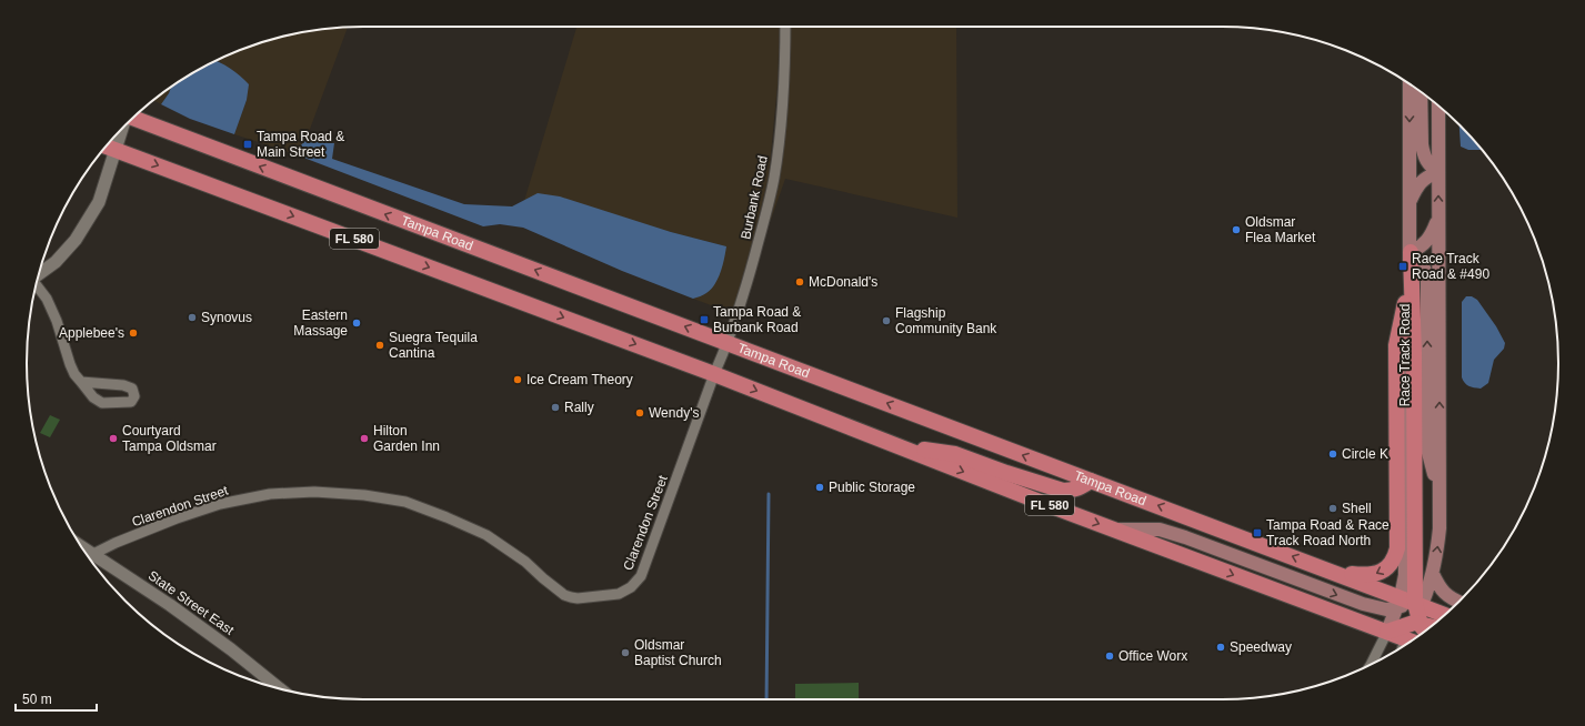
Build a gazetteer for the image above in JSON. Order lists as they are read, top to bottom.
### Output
{
  "streets": {
    "main road": ["Tampa Road", "FL 580", "Race Track Road"],
    "street": ["Burbank Road", "Clarendon Street", "State Street East"]
  },
  "crossings": [
    ["Burbank Road", "Tampa Road"],
    ["Burbank Road", "FL 580"],
    ["Burbank Road", "Clarendon Street"],
    ["Tampa Road", "FL 580"],
    ["Tampa Road", "Race Track Road"],
    ["FL 580", "Race Track Road"],
    ["FL 580", "Clarendon Street"],
    ["Clarendon Street", "State Street East"]
  ],
  "places": {
    "transit": [
      "Tampa Road & Main Street",
      "Race Track Road & #490",
      "Tampa Road & Burbank Road",
      "Tampa Road & Race Track Road North"
    ],
    "other": [
      "Oldsmar Flea Market",
      "McDonald's",
      "Synovus",
      "Flagship Community Bank",
      "Eastern Massage",
      "Applebee's",
      "Suegra Tequila Cantina",
      "Ice Cream Theory",
      "Rally",
      "Wendy's",
      "Courtyard Tampa Oldsmar",
      "Hilton Garden Inn",
      "Circle K",
      "Public Storage",
      "Shell",
      "Speedway",
      "Oldsmar Baptist Church",
      "Office Worx"
    ]
  },
  "scale_bar": "50 m"
}
